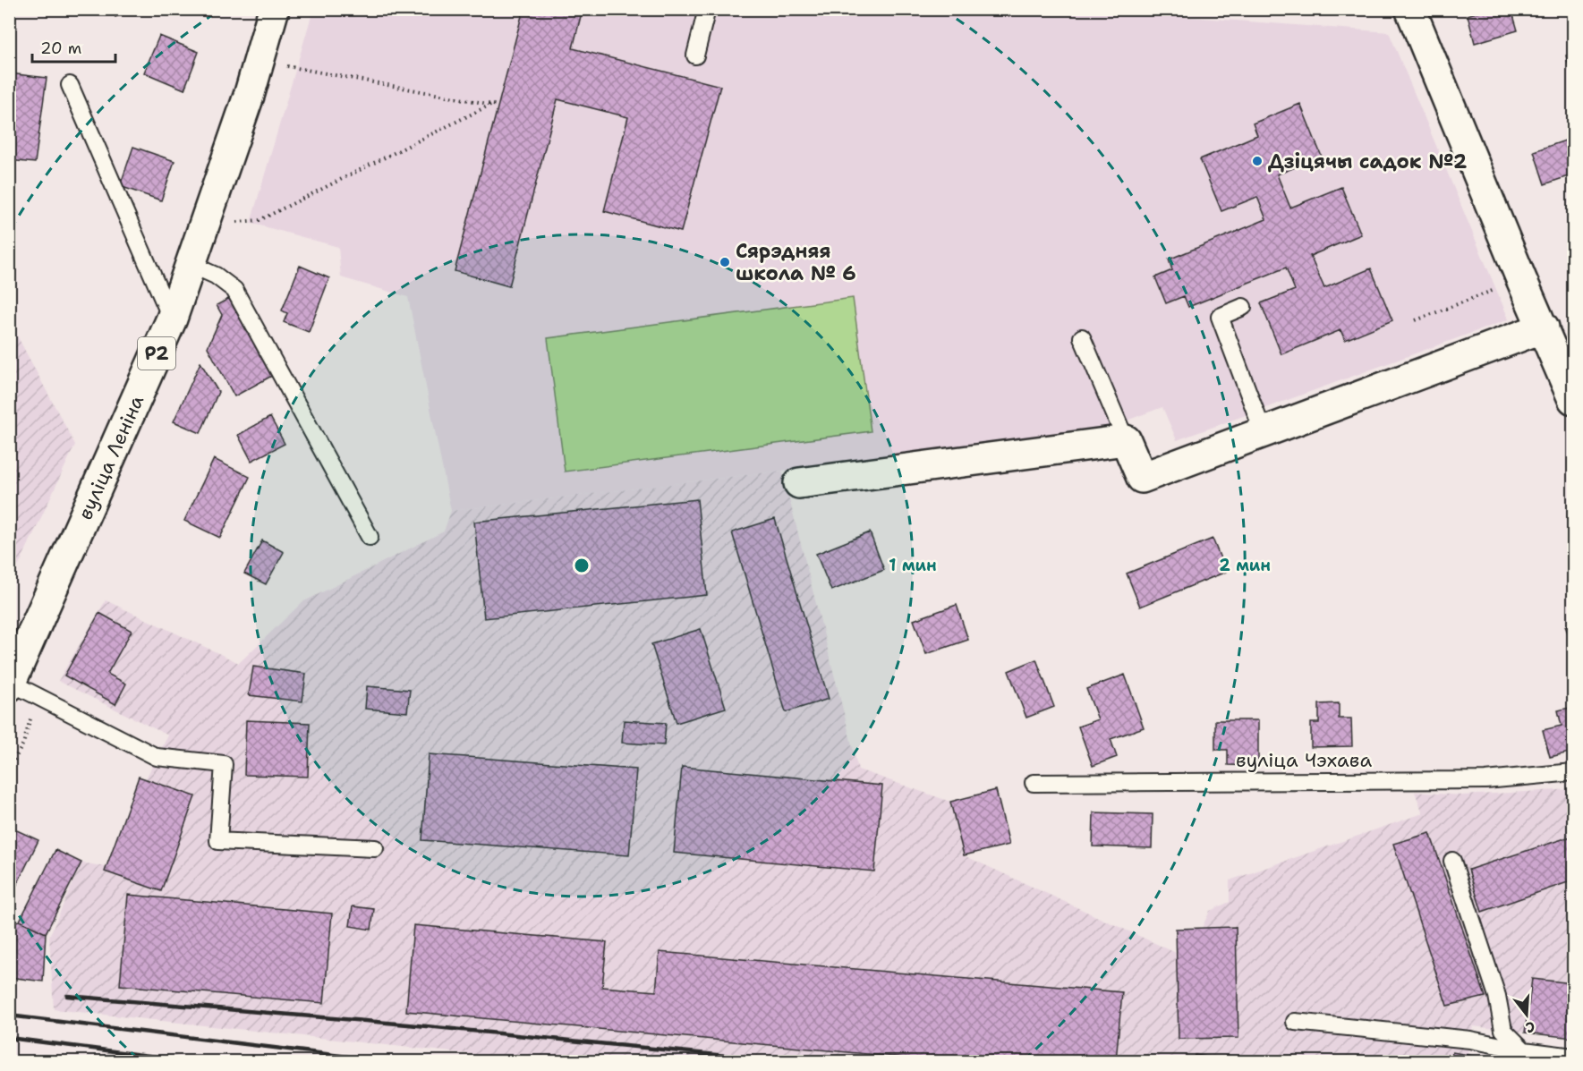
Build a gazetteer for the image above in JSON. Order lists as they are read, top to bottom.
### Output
{
  "streets": {
    "street": ["Р2", "вуліца Леніна"],
    "lane": ["вуліца Чэхава"]
  },
  "places": ["Дзіцячы садок №2", "Сярэдняя школа № 6"],
  "scale_bar": "20 m",
  "north": "bottom",
  "rings": ["1 мин", "2 мин"]
}
